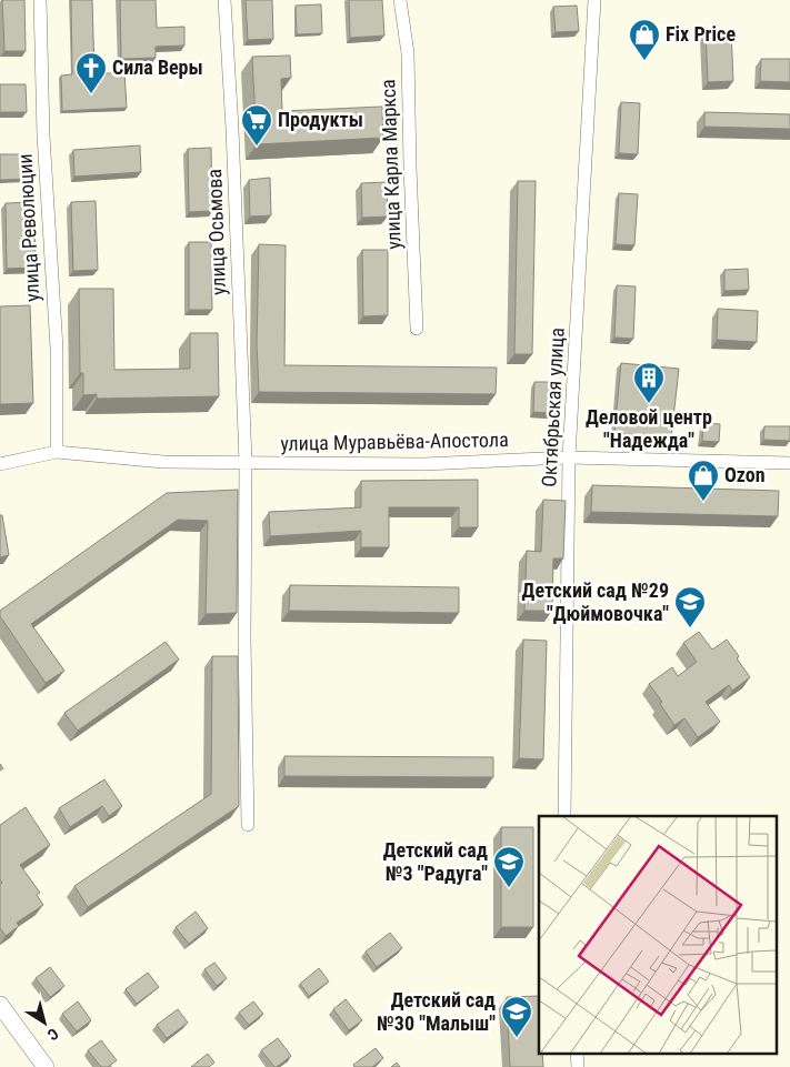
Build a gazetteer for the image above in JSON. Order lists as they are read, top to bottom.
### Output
{
  "streets": {
    "street": [
      "улица Карла Маркса",
      "улица Революции",
      "улица Осьмова",
      "Октябрьская улица",
      "улица Муравьёва-Апостола"
    ]
  },
  "crossings": [
    ["улица Революции", "улица Муравьёва-Апостола"],
    ["улица Осьмова", "улица Муравьёва-Апостола"],
    ["Октябрьская улица", "улица Муравьёва-Апостола"]
  ],
  "places": {
    "shop": ["Fix Price", "Ozon"],
    "church": ["Сила Веры"],
    "supermarket": ["Продукты"],
    "building": ["Деловой центр \"Надежда\""],
    "school or university": ["Детский сад №29 \"Дюймовочка\"", "Детский сад №3 \"Радуга\"", "Детский сад №30 \"Малыш\""]
  },
  "north": "bottom right"
}
